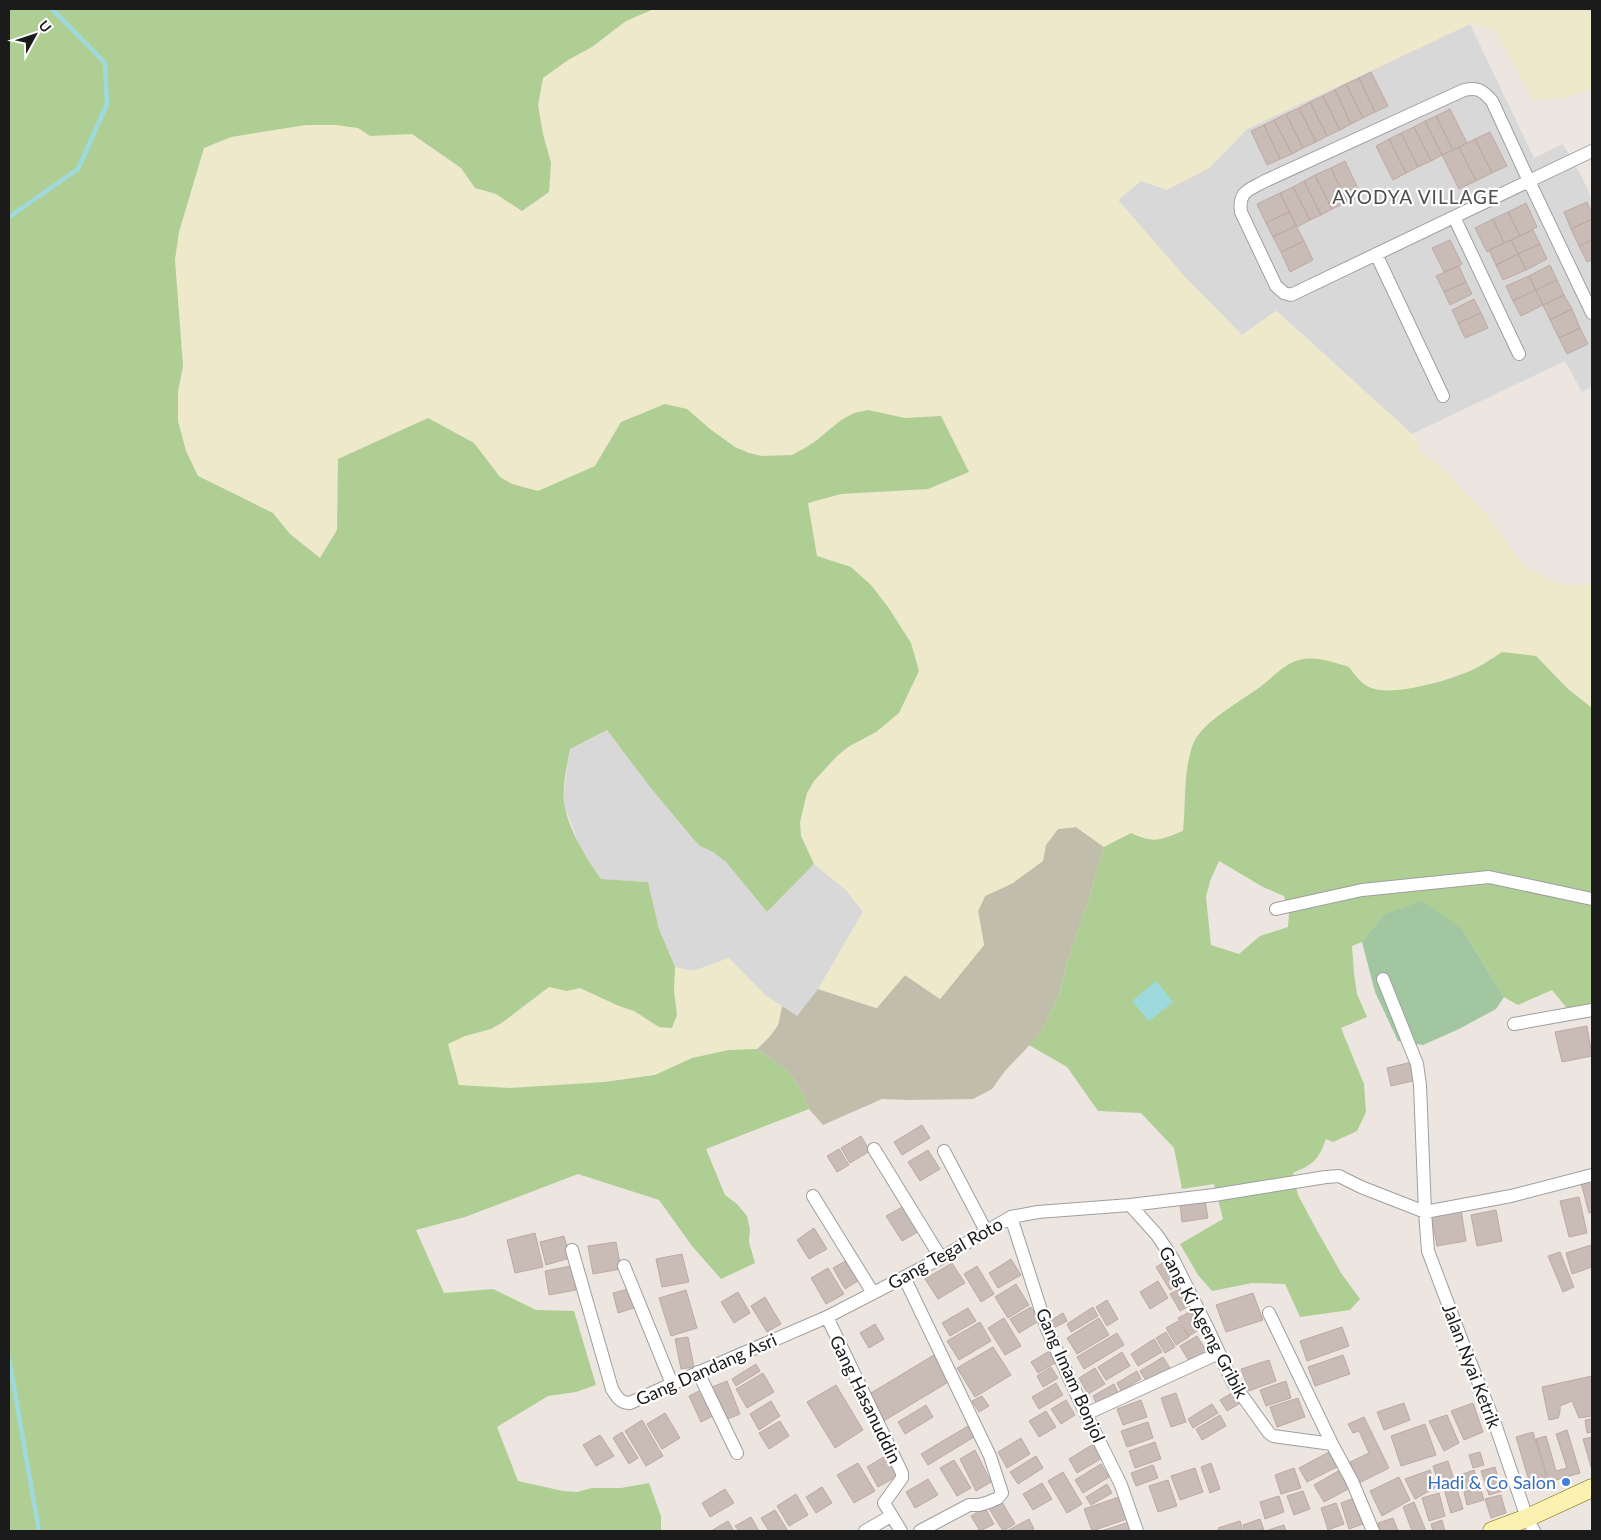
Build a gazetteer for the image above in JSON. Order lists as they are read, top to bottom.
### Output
{
  "streets": {
    "street": [
      "Gang Tegal Roto",
      "Gang Ki Ageng Gribik",
      "Jalan Nyai Ketrik",
      "Gang Dandang Asri",
      "Gang Imam Bonjol",
      "Gang Hasanuddin"
    ]
  },
  "crossings": [
    ["Gang Tegal Roto", "Gang Ki Ageng Gribik"],
    ["Gang Tegal Roto", "Jalan Nyai Ketrik"],
    ["Gang Tegal Roto", "Gang Dandang Asri"],
    ["Gang Tegal Roto", "Gang Imam Bonjol"],
    ["Gang Tegal Roto", "Gang Hasanuddin"],
    ["Gang Dandang Asri", "Gang Hasanuddin"]
  ],
  "districts": ["AYODYA VILLAGE"],
  "places": ["Hadi & Co Salon"],
  "north": "top right"
}
